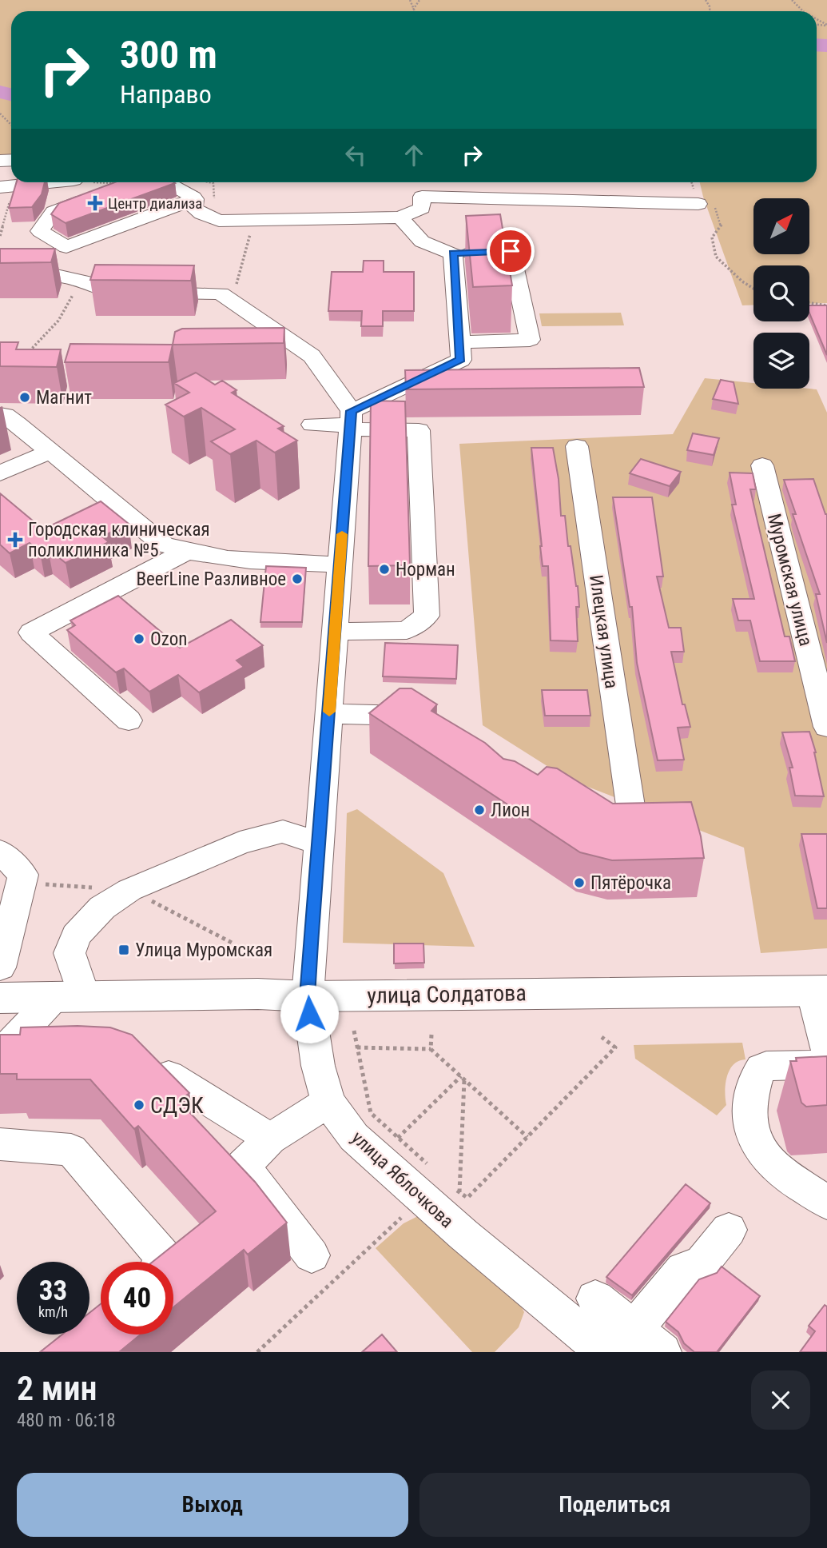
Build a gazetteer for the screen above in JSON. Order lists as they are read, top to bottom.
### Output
{
  "streets": {
    "main road": ["улица Солдатова"],
    "street": ["Муромская улица", "Илецкая улица", "улица Яблочкова"]
  },
  "crossings": [
    ["улица Солдатова", "улица Яблочкова"]
  ],
  "places": {
    "health": ["Центр диализа", "Городская клиническая поликлиника №5"],
    "other": [
      "Магнит",
      "Норман",
      "BeerLine Разливное",
      "Ozon",
      "Лион",
      "Пятёрочка",
      "СДЭК"
    ],
    "transit": ["Улица Муромская"]
  },
  "north": "top right",
  "page": {
    "turn": ["300 m", "Направо"],
    "speed": "33 km/h",
    "limit": "40",
    "heading": ["2 мин", "480 m · 06:18"],
    "buttons": ["Выход", "Поделиться"]
  }
}
